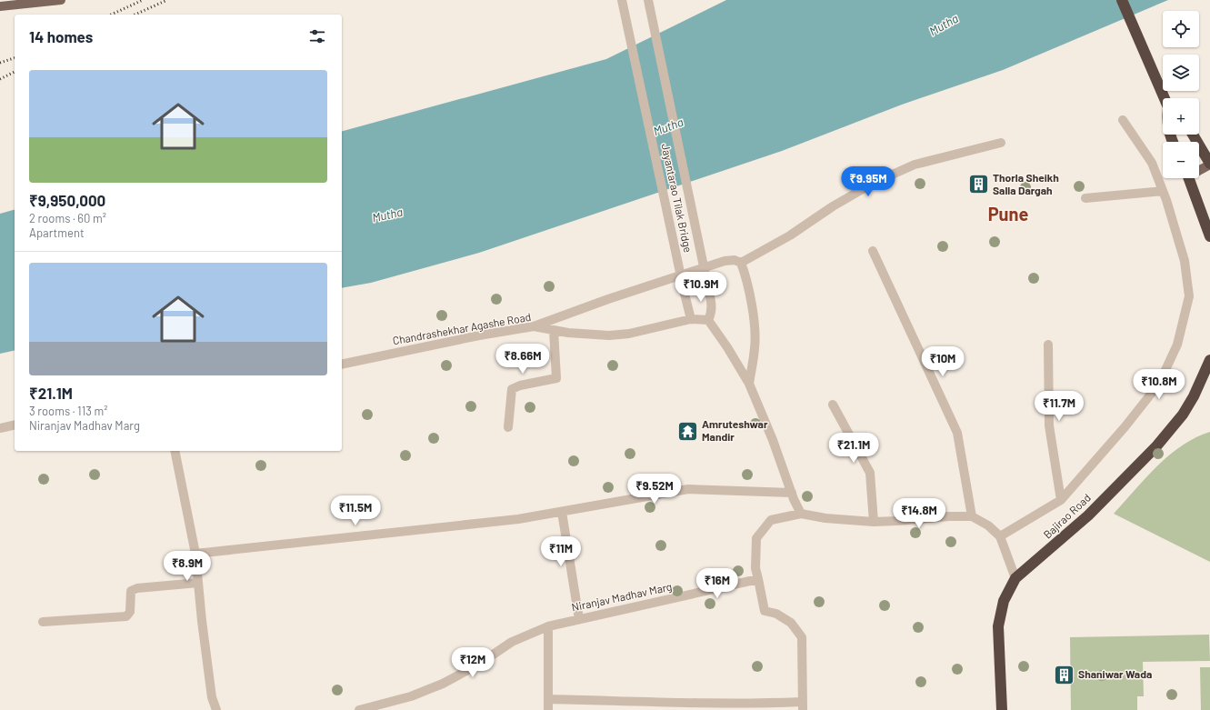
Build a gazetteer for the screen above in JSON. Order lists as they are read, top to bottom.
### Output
{
  "streets": {
    "highway": ["Bajirao Road"],
    "street": ["Jayantarao Tilak Bridge", "Chandrashekhar Agashe Road", "Niranjav Madhav Marg"]
  },
  "crossings": [
    ["Jayantarao Tilak Bridge", "Chandrashekhar Agashe Road"]
  ],
  "districts": ["Pune"],
  "water": ["Mutha"],
  "places": {
    "building": ["Thorla Sheikh Salla Dargah", "Shaniwar Wada"],
    "temple": ["Amruteshwar Mandir"]
  },
  "page": {
    "map_buttons": ["+", "−"],
    "heading": "14 homes",
    "list": [
      {
        "name": "₹9,950,000",
        "note": "2 rooms · 60 m² · Apartment"
      },
      {
        "name": "₹21.1M",
        "note": "3 rooms · 113 m² · Niranjav Madhav Marg"
      }
    ],
    "price": [
      "₹9.95M",
      "₹10.9M",
      "₹8.66M",
      "₹10M",
      "₹10.8M",
      "₹11.7M",
      "₹21.1M",
      "₹9.52M",
      "₹11.5M",
      "₹14.8M",
      "₹11M",
      "₹8.9M",
      "₹16M",
      "₹12M"
    ]
  }
}
